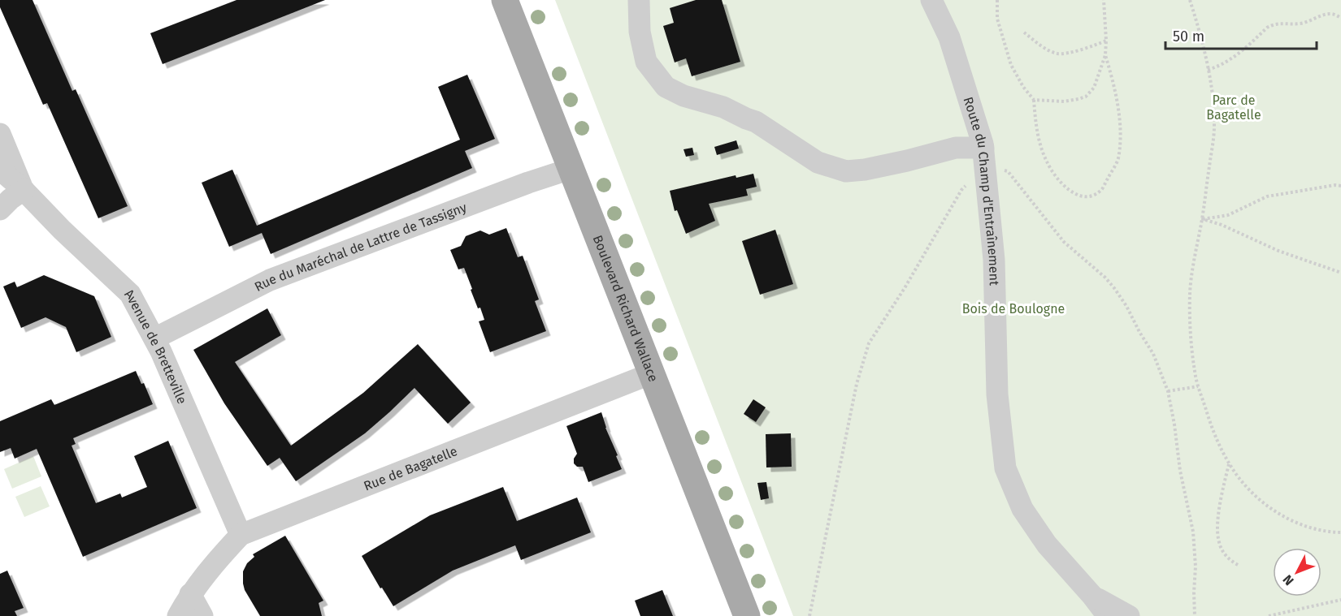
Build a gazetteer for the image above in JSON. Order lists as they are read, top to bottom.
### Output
{
  "streets": {
    "main road": ["Boulevard Richard Wallace"],
    "street": [
      "Route du Champ d'Entraînement",
      "Rue du Maréchal de Lattre de Tassigny",
      "Avenue de Bretteville",
      "Rue de Bagatelle"
    ]
  },
  "crossings": [
    ["Rue du Maréchal de Lattre de Tassigny", "Boulevard Richard Wallace"],
    ["Rue du Maréchal de Lattre de Tassigny", "Avenue de Bretteville"],
    ["Boulevard Richard Wallace", "Rue de Bagatelle"],
    ["Avenue de Bretteville", "Rue de Bagatelle"]
  ],
  "parks": ["Parc de Bagatelle", "Bois de Boulogne"],
  "scale_bar": "50 m",
  "north": "bottom left"
}
